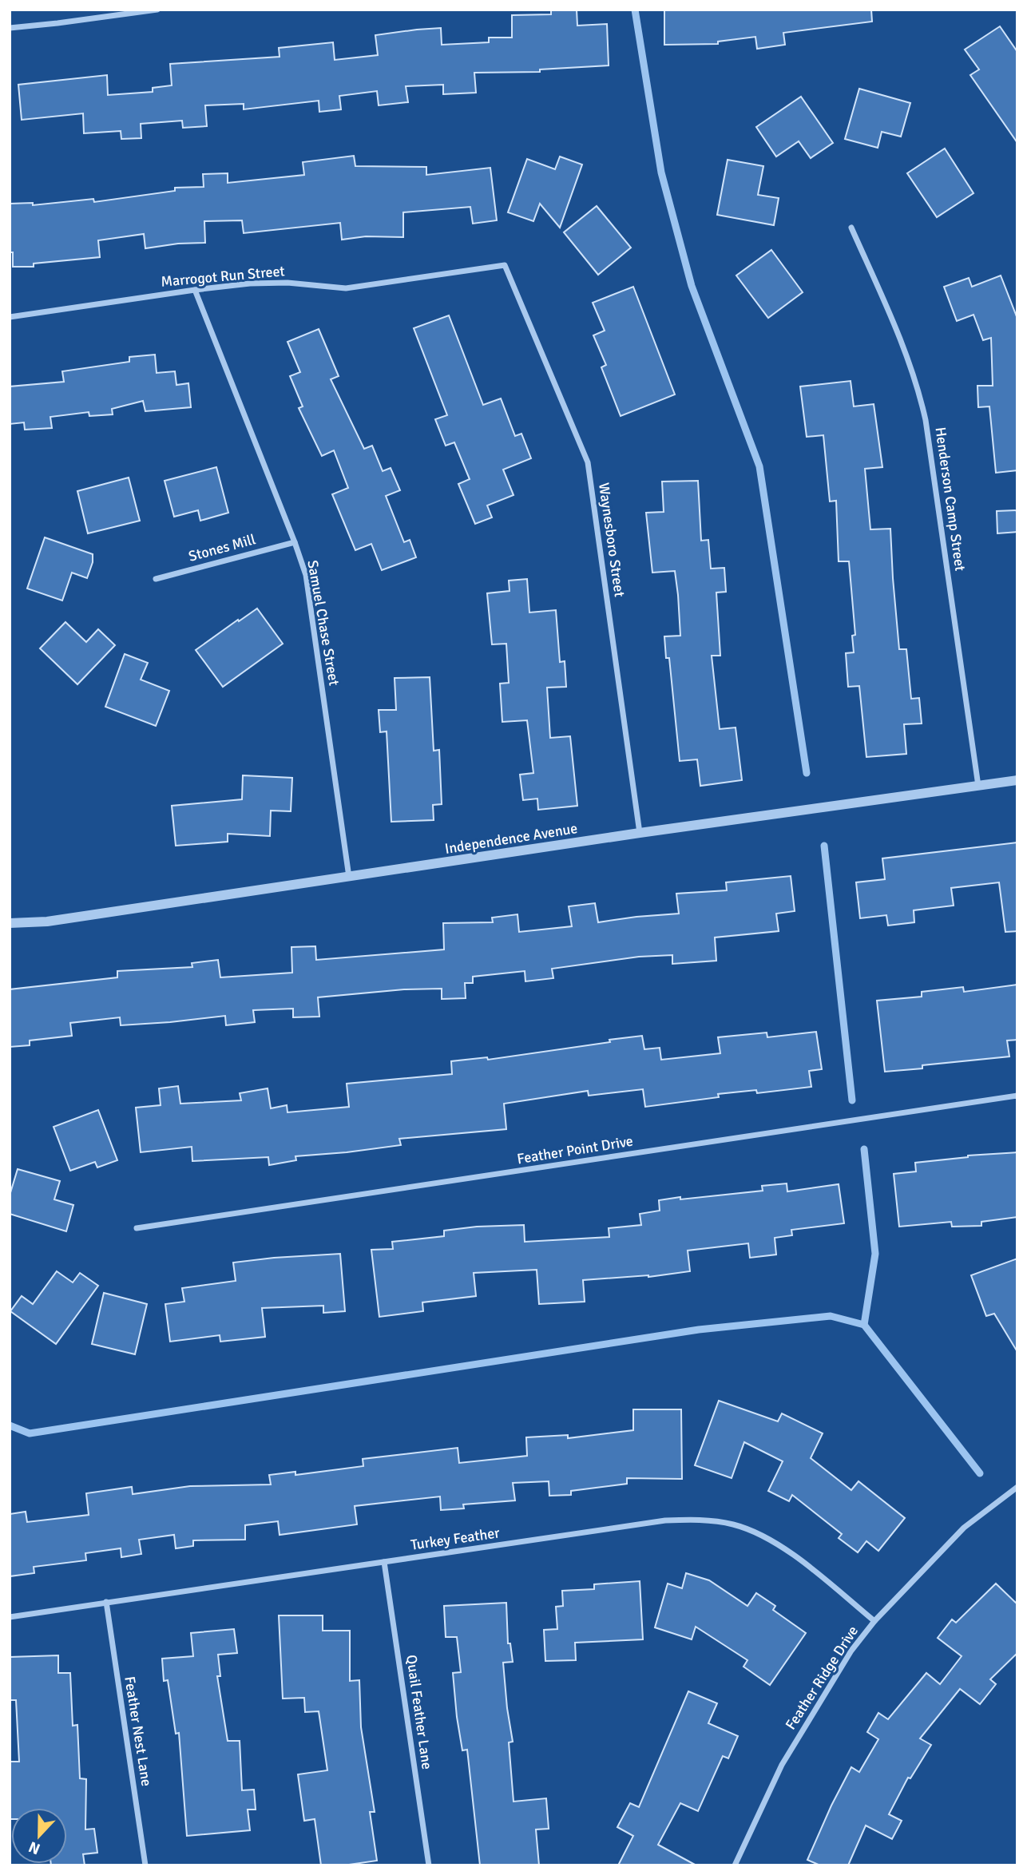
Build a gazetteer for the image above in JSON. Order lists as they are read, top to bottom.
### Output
{
  "streets": {
    "street": [
      "Marrogot Run Street",
      "Henderson Camp Street",
      "Waynesboro Street",
      "Stones Mill",
      "Samuel Chase Street",
      "Independence Avenue",
      "Feather Point Drive",
      "Turkey Feather",
      "Feather Ridge Drive",
      "Quail Feather Lane",
      "Feather Nest Lane"
    ]
  },
  "crossings": [
    ["Marrogot Run Street", "Waynesboro Street"],
    ["Marrogot Run Street", "Samuel Chase Street"],
    ["Henderson Camp Street", "Independence Avenue"],
    ["Waynesboro Street", "Independence Avenue"],
    ["Stones Mill", "Samuel Chase Street"],
    ["Samuel Chase Street", "Independence Avenue"],
    ["Turkey Feather", "Feather Ridge Drive"],
    ["Turkey Feather", "Quail Feather Lane"],
    ["Turkey Feather", "Feather Nest Lane"]
  ],
  "north": "bottom"
}
